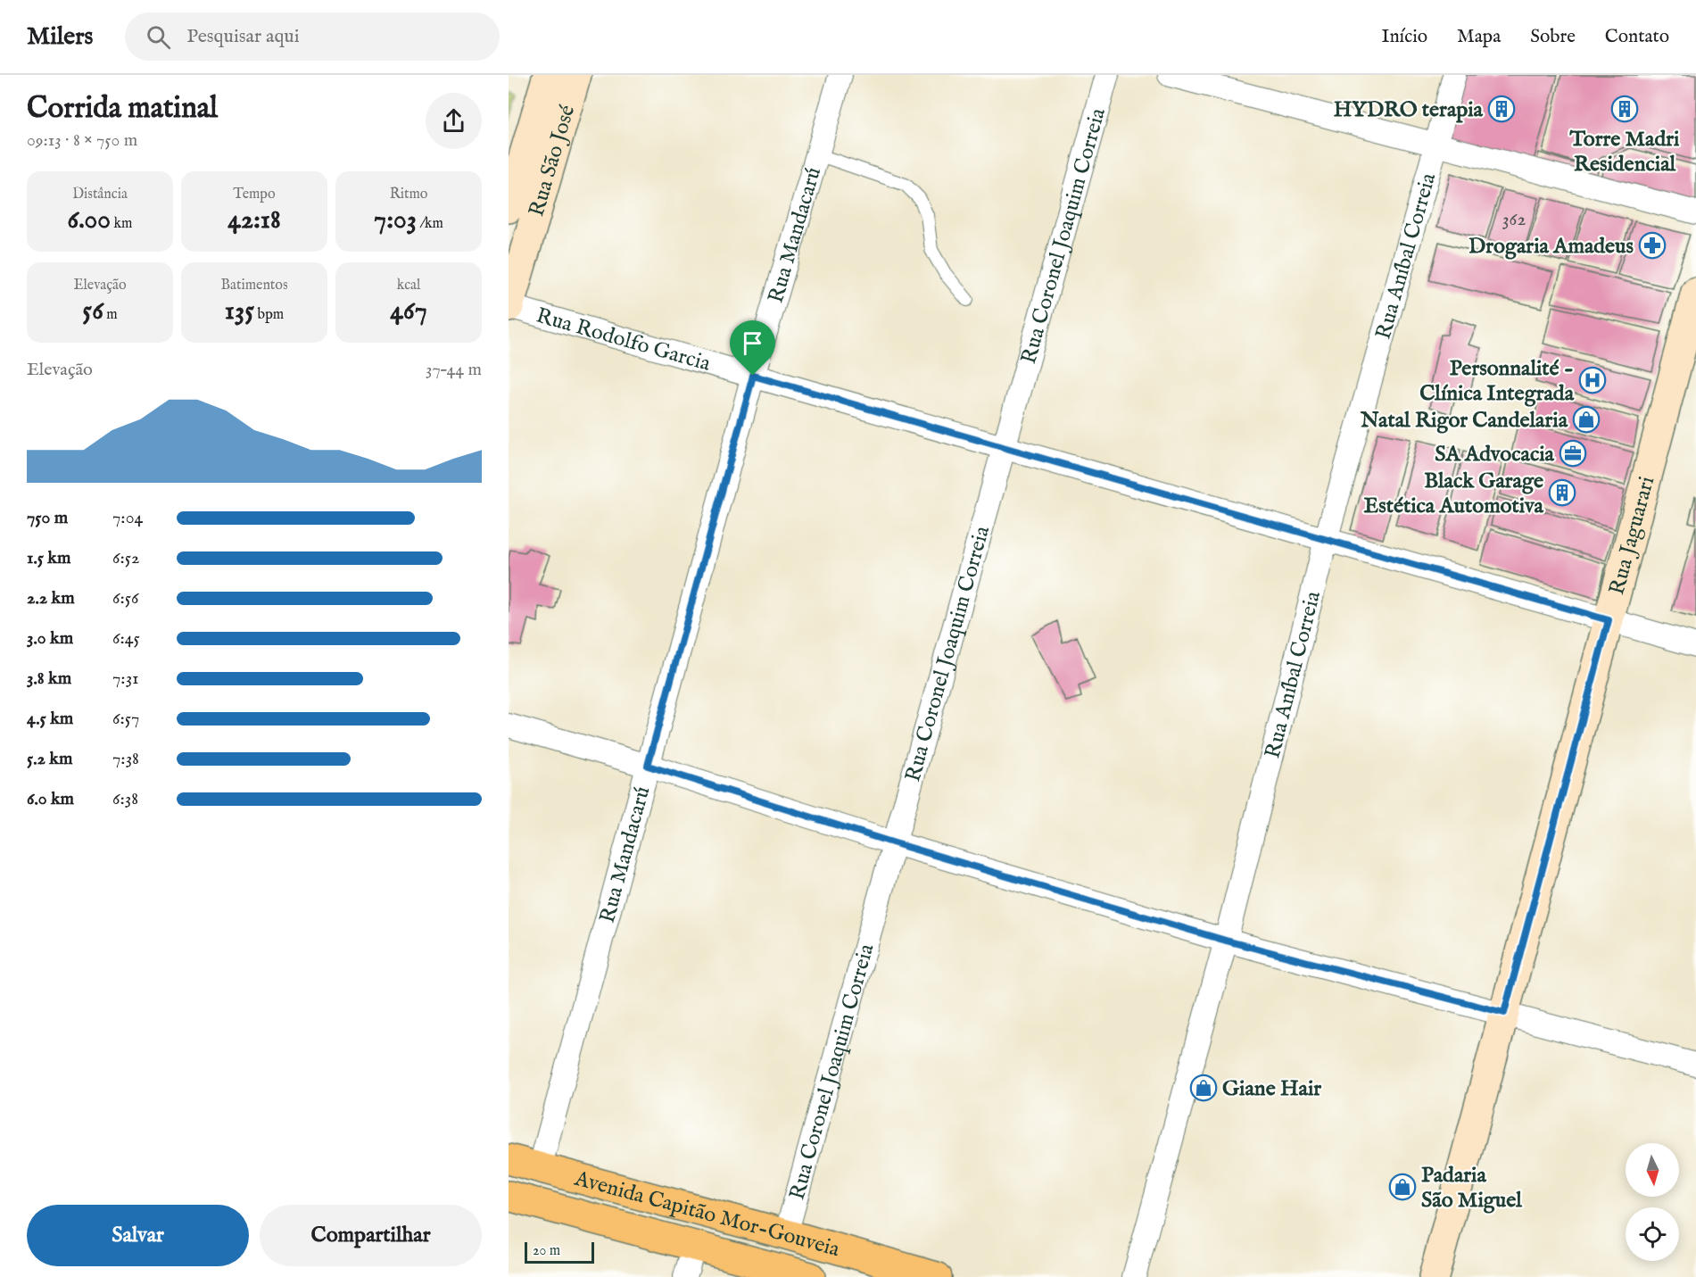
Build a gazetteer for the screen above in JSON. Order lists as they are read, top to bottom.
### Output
{
  "streets": {
    "main road": ["Rua São José", "Rua Jaguarari", "Avenida Capitão Mor-Gouveia"],
    "street": [
      "Rua Mandacarú",
      "Rua Coronel Joaquim Correia",
      "Rua Aníbal Correia",
      "Rua Rodolfo Garcia"
    ]
  },
  "crossings": [
    ["Rua São José", "Rua Rodolfo Garcia"],
    ["Rua Mandacarú", "Rua Rodolfo Garcia"],
    ["Rua Mandacarú", "Avenida Capitão Mor-Gouveia"],
    ["Rua Coronel Joaquim Correia", "Rua Rodolfo Garcia"],
    ["Rua Coronel Joaquim Correia", "Avenida Capitão Mor-Gouveia"],
    ["Rua Aníbal Correia", "Rua Rodolfo Garcia"],
    ["Rua Rodolfo Garcia", "Rua Jaguarari"]
  ],
  "places": {
    "building": ["HYDRO terapia", "Torre Madri Residencial", "Black Garage Estética Automotiva"],
    "pharmacy": ["Drogaria Amadeus"],
    "hospital": ["Personnalité - Clínica Integrada"],
    "shop": ["Natal Rigor Candelaria", "Giane Hair", "Padaria São Miguel"],
    "office": ["SA Advocacia"]
  },
  "house_numbers": ["362"],
  "scale_bar": "20 m",
  "north": "bottom",
  "page": {
    "header": "Milers",
    "search": "Pesquisar aqui",
    "nav": [
      "Início",
      "Mapa",
      "Sobre",
      "Contato"
    ],
    "heading": ["Corrida matinal", "09:13 · 8 × 750 m"],
    "stats": [
      ["Distância", "6.00 km"],
      ["Tempo", "42:18"],
      ["Ritmo", "7:03 /km"],
      ["Elevação", "56 m"],
      ["Batimentos", "135 bpm"],
      ["kcal", "467"]
    ],
    "chart": ["Elevação", "37–44 m"],
    "list": [
      {
        "name": "750 m",
        "note": "7:04"
      },
      {
        "name": "1.5 km",
        "note": "6:52"
      },
      {
        "name": "2.2 km",
        "note": "6:56"
      },
      {
        "name": "3.0 km",
        "note": "6:45"
      },
      {
        "name": "3.8 km",
        "note": "7:31"
      },
      {
        "name": "4.5 km",
        "note": "6:57"
      },
      {
        "name": "5.2 km",
        "note": "7:38"
      },
      {
        "name": "6.0 km",
        "note": "6:38"
      }
    ],
    "buttons": ["Salvar", "Compartilhar"],
    "scale": "20 m"
  }
}
